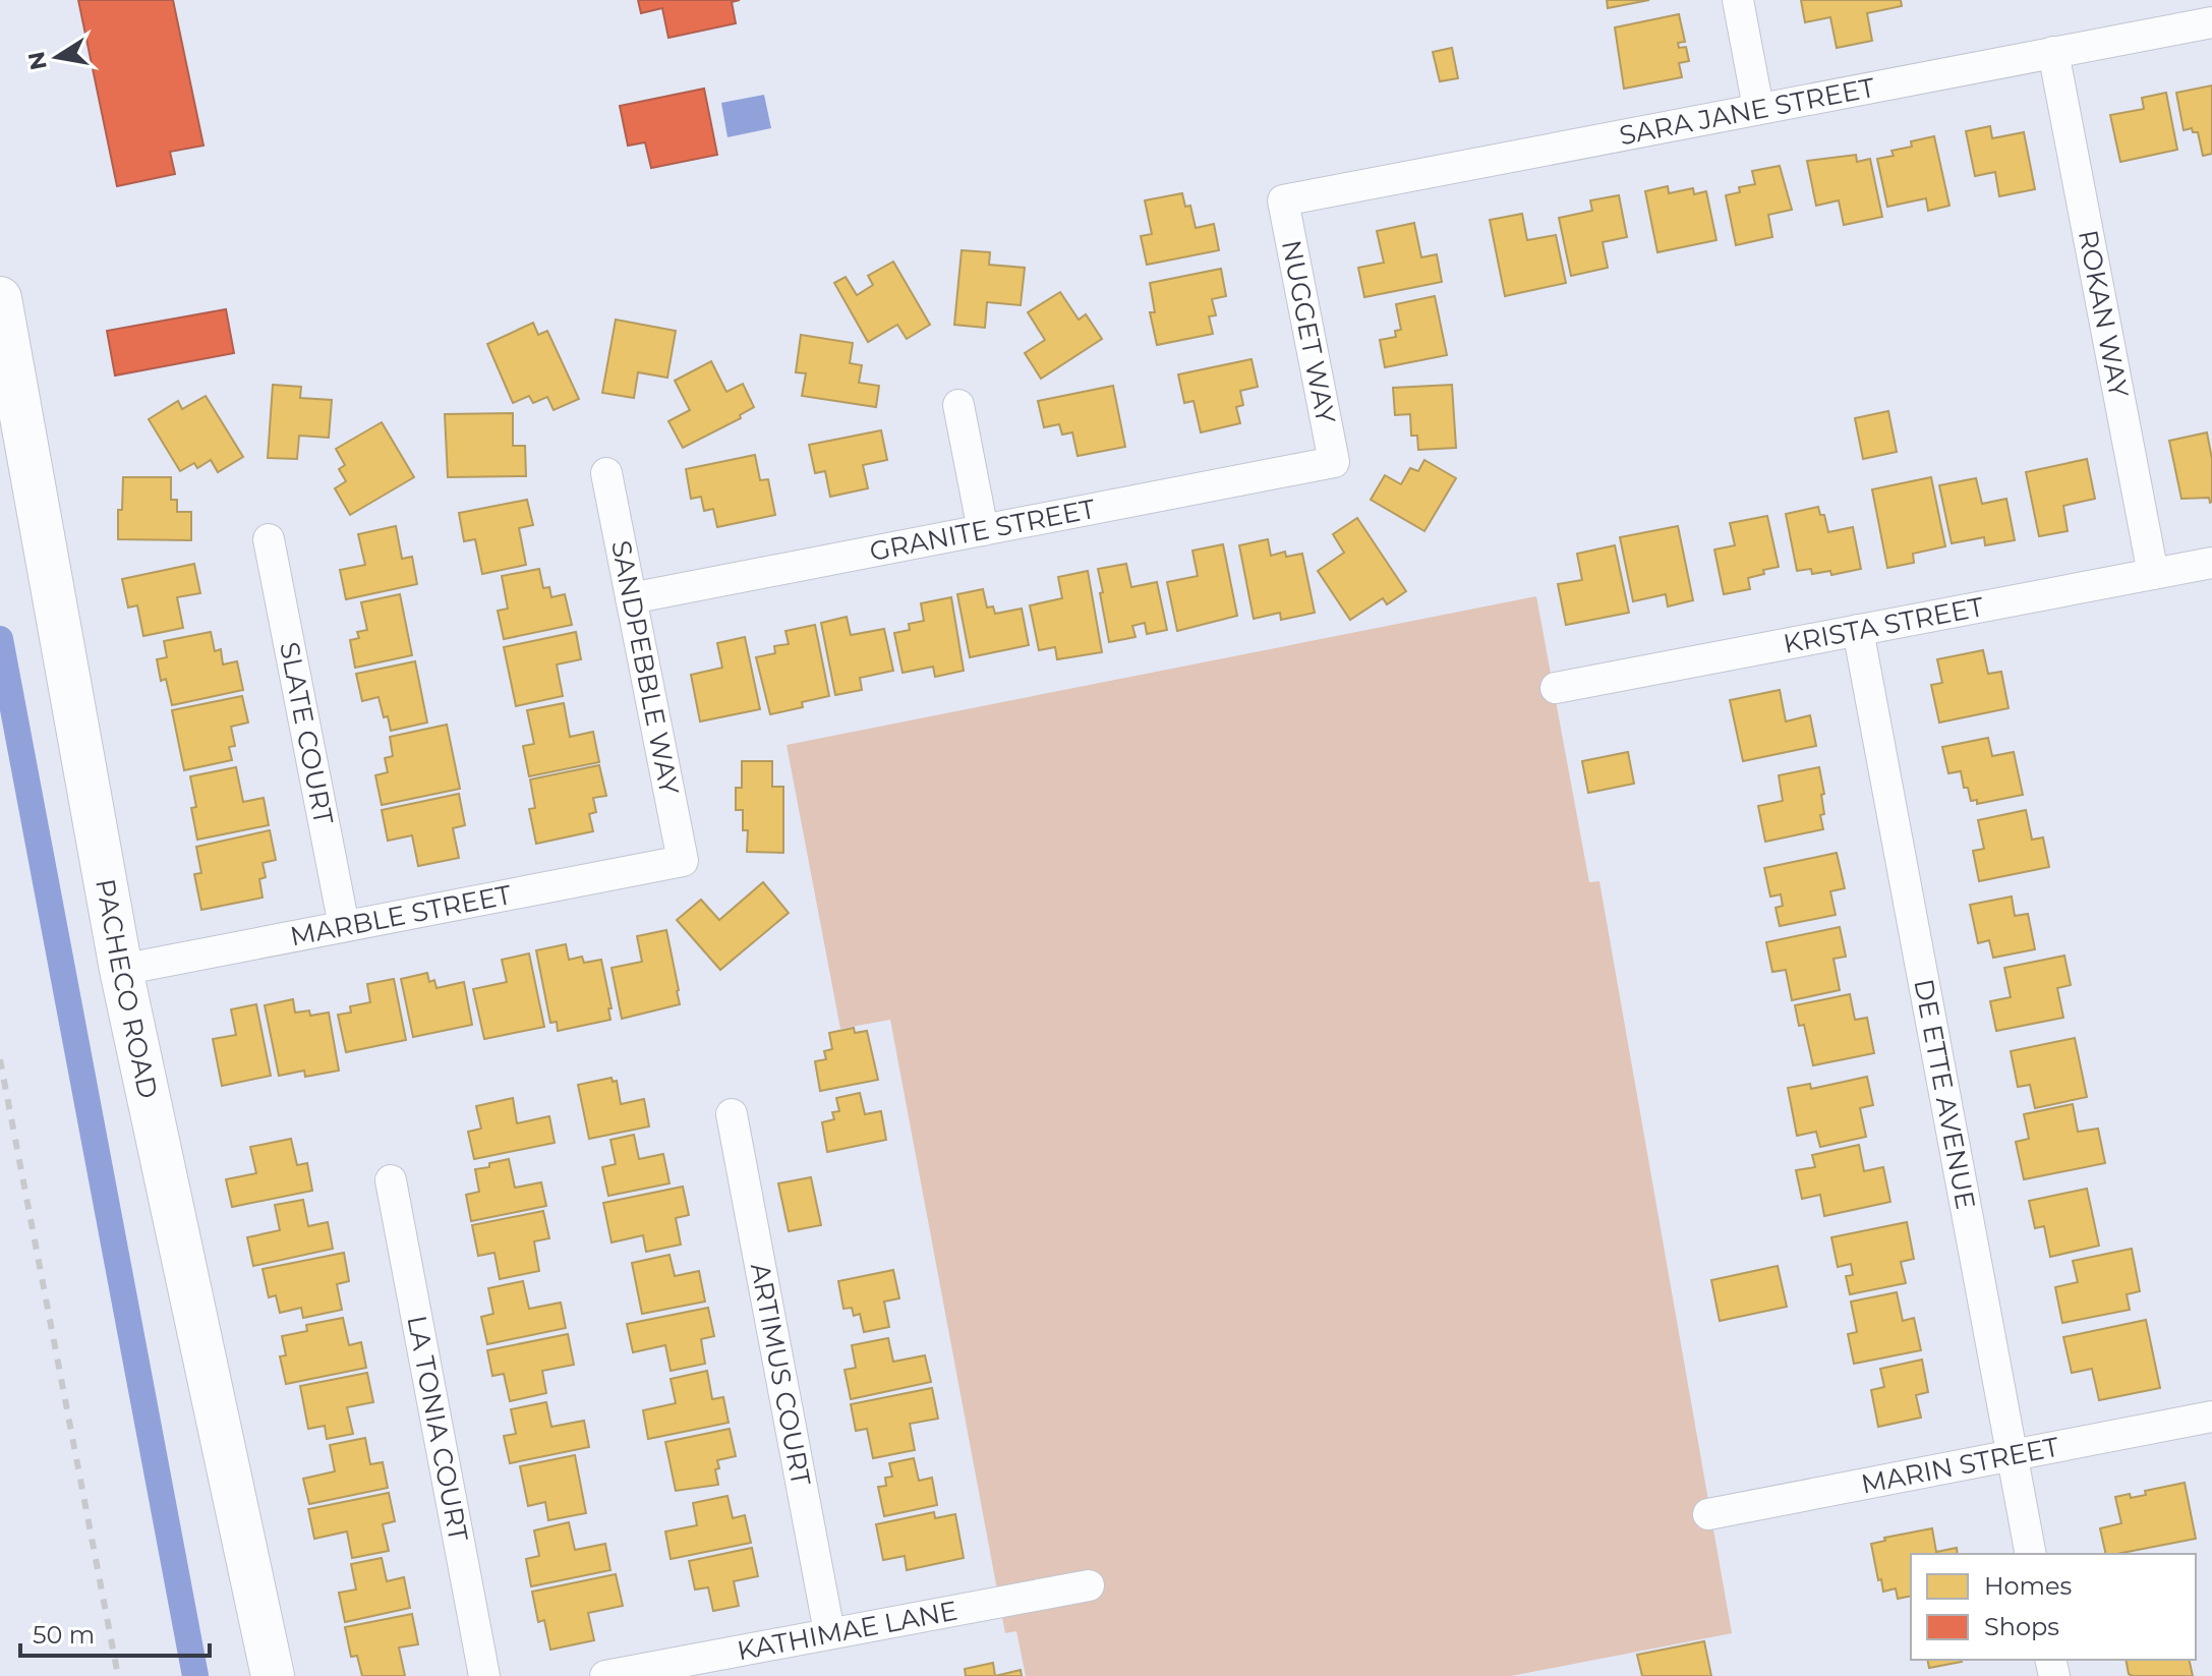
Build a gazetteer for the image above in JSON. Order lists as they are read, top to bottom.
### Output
{
  "streets": {
    "street": [
      "SARA JANE STREET",
      "ROKAN WAY",
      "NUGGET WAY",
      "GRANITE STREET",
      "KRISTA STREET",
      "SANDPEBBLE WAY",
      "SLATE COURT",
      "MARBLE STREET",
      "PACHECO ROAD",
      "DE ETTE AVENUE",
      "ARTIMUS COURT",
      "LA TONIA COURT",
      "MARIN STREET",
      "KATHIMAE LANE"
    ]
  },
  "crossings": [
    ["SARA JANE STREET", "ROKAN WAY"],
    ["SARA JANE STREET", "NUGGET WAY"],
    ["ROKAN WAY", "KRISTA STREET"],
    ["NUGGET WAY", "GRANITE STREET"],
    ["GRANITE STREET", "SANDPEBBLE WAY"],
    ["KRISTA STREET", "DE ETTE AVENUE"],
    ["SANDPEBBLE WAY", "MARBLE STREET"],
    ["SLATE COURT", "MARBLE STREET"],
    ["MARBLE STREET", "PACHECO ROAD"],
    ["DE ETTE AVENUE", "MARIN STREET"],
    ["ARTIMUS COURT", "KATHIMAE LANE"]
  ],
  "legend": ["Homes", "Shops"],
  "scale_bar": "50 m",
  "north": "left"
}
